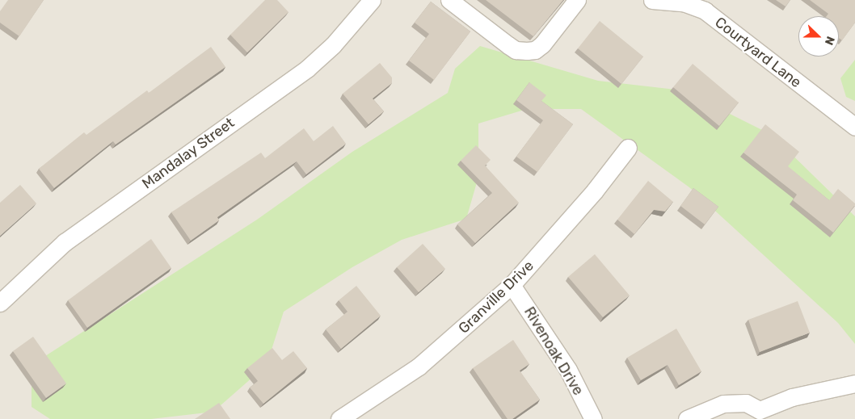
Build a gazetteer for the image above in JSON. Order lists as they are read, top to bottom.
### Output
{
  "streets": {
    "street": [
      "Courtyard Lane",
      "Mandalay Street",
      "Granville Drive",
      "Rivenoak Drive"
    ]
  },
  "crossings": [
    ["Granville Drive", "Rivenoak Drive"]
  ],
  "north": "right"
}
